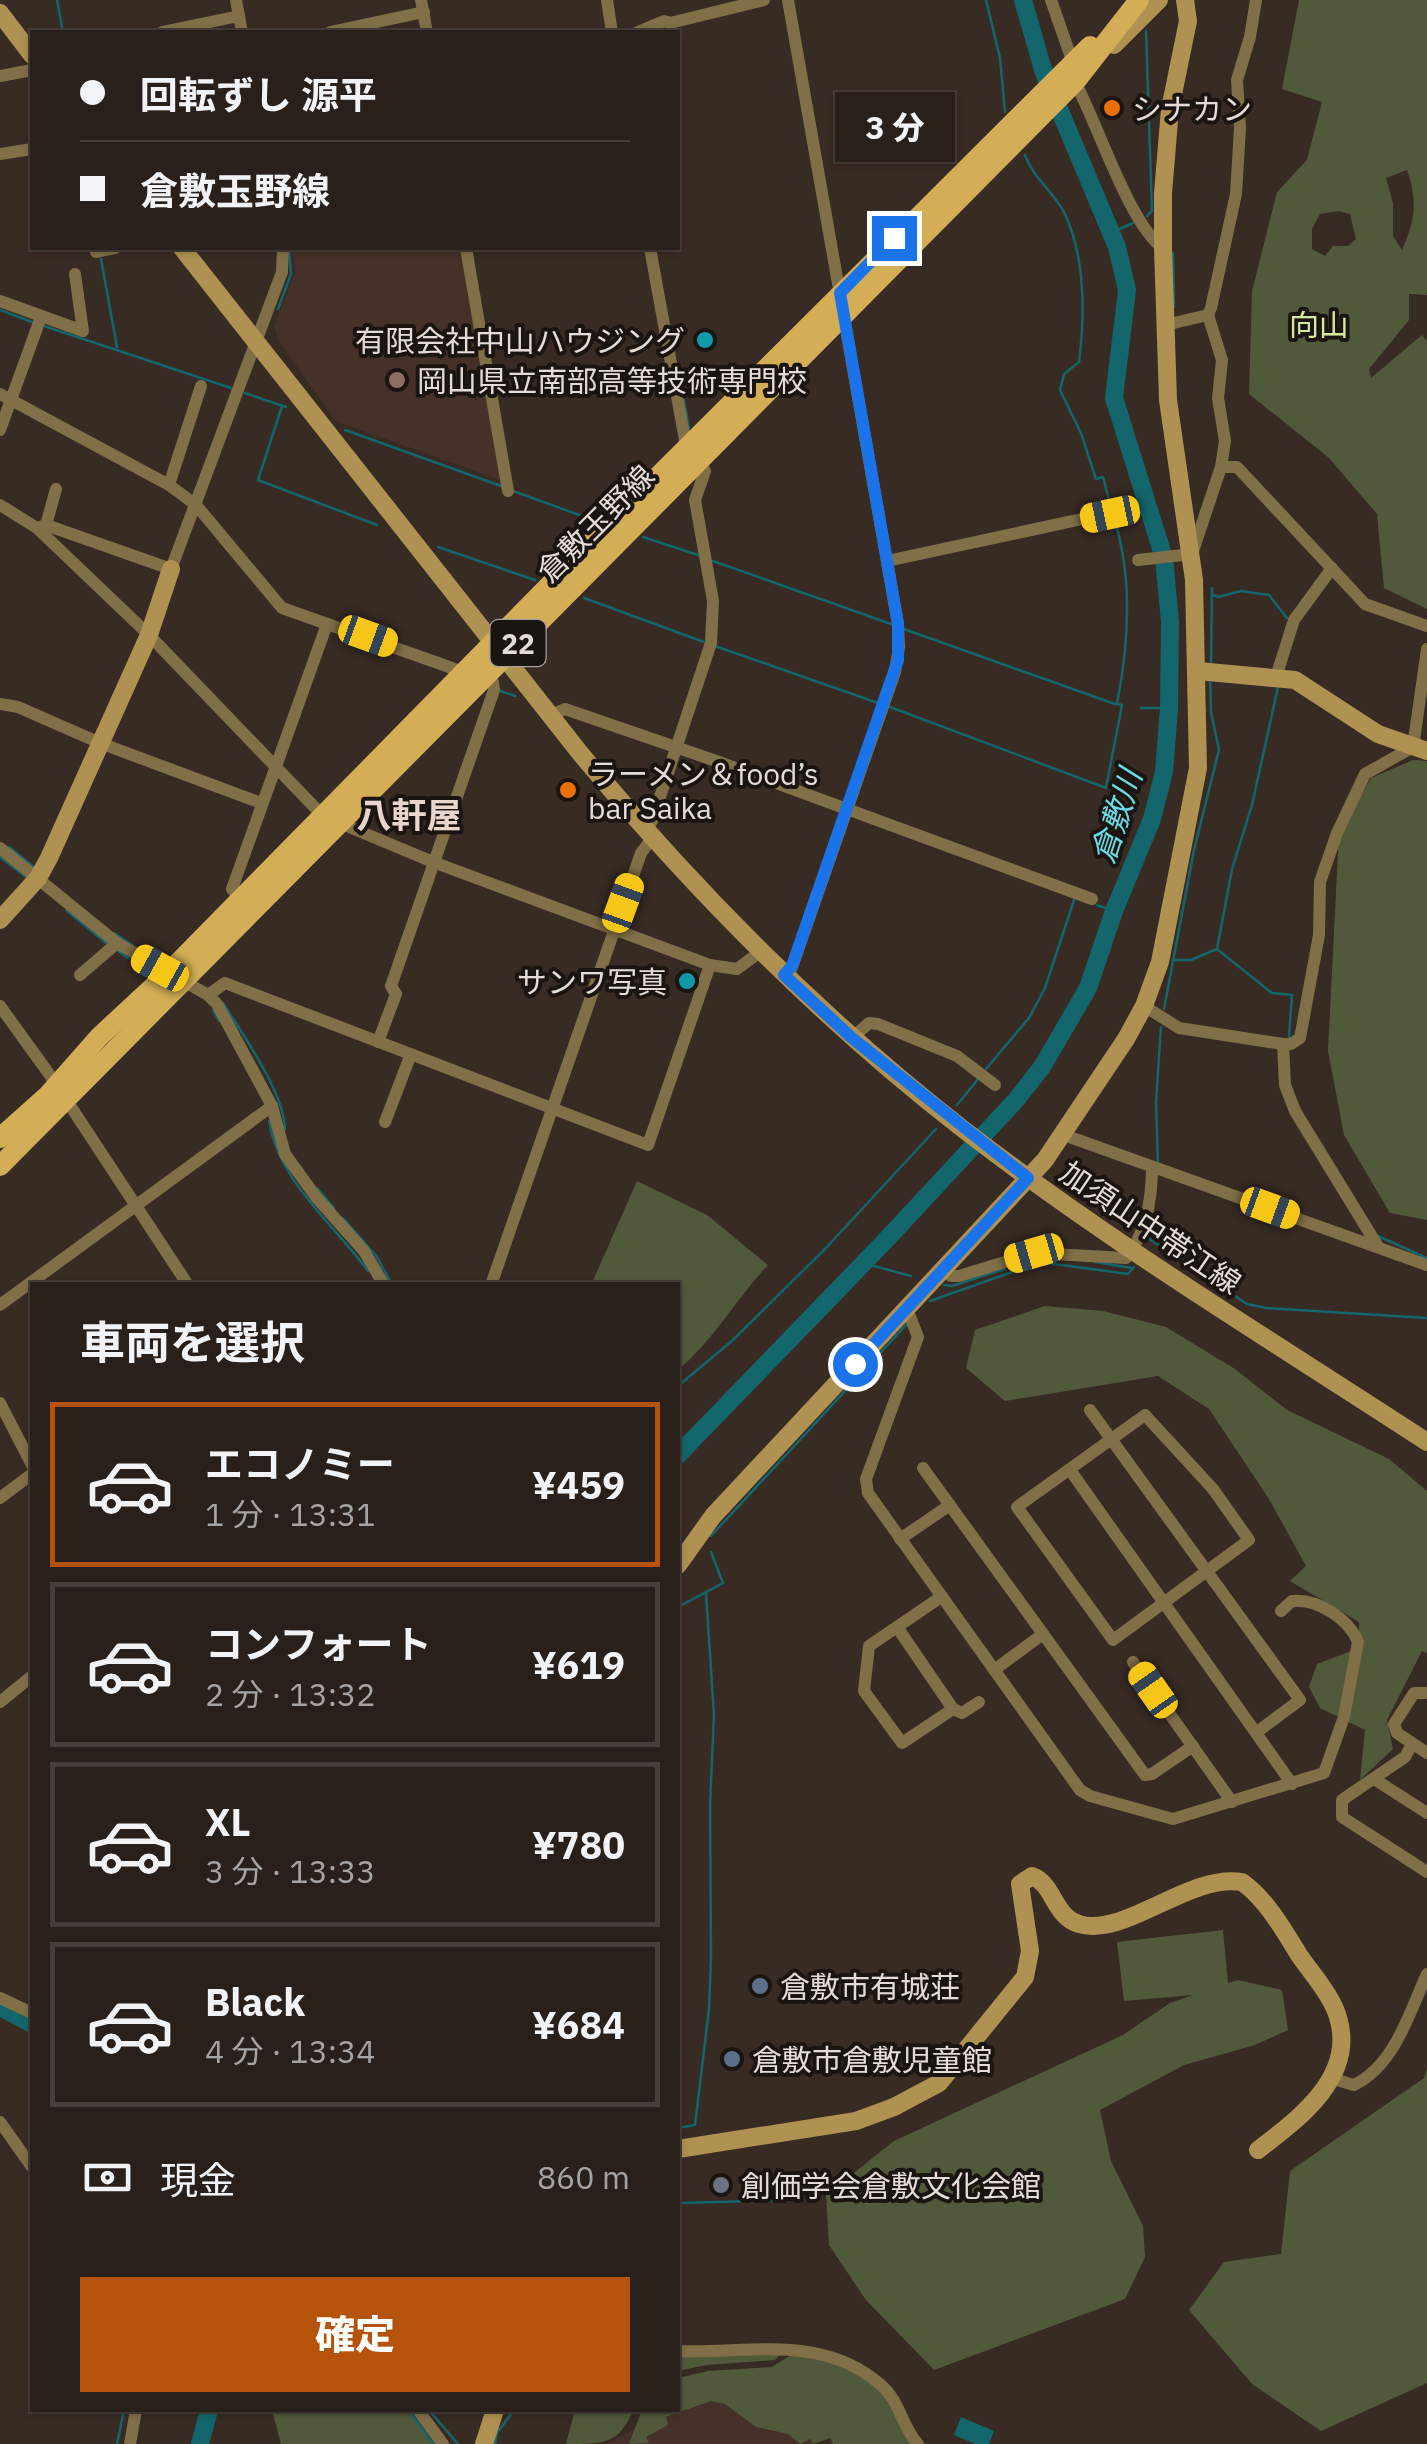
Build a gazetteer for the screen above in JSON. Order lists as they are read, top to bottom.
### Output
{
  "streets": {
    "main road": ["倉敷玉野線", "22"],
    "street": ["加須山中帯江線"]
  },
  "crossings": [
    ["倉敷玉野線", "加須山中帯江線"]
  ],
  "districts": ["八軒屋"],
  "water": ["倉敷川"],
  "parks": ["向山"],
  "places": [
    "シナカン",
    "有限会社中山ハウジング",
    "岡山県立南部高等技術専門校",
    "ラーメン＆food’s bar Saika",
    "サンワ写真",
    "倉敷市有城荘",
    "倉敷市倉敷児童館",
    "創価学会倉敷文化会館"
  ],
  "page": {
    "banner": ["回転ずし 源平", "倉敷玉野線"],
    "bubble": "3 分",
    "heading": "車両を選択",
    "list": [
      {
        "name": "エコノミー",
        "note": "1 分 · 13:31",
        "value": "¥459"
      },
      {
        "name": "コンフォート",
        "note": "2 分 · 13:32",
        "value": "¥619"
      },
      {
        "name": "XL",
        "note": "3 分 · 13:33",
        "value": "¥780"
      },
      {
        "name": "Black",
        "note": "4 分 · 13:34",
        "value": "¥684"
      }
    ],
    "pay": ["現金", "860 m"],
    "buttons": "確定"
  }
}
